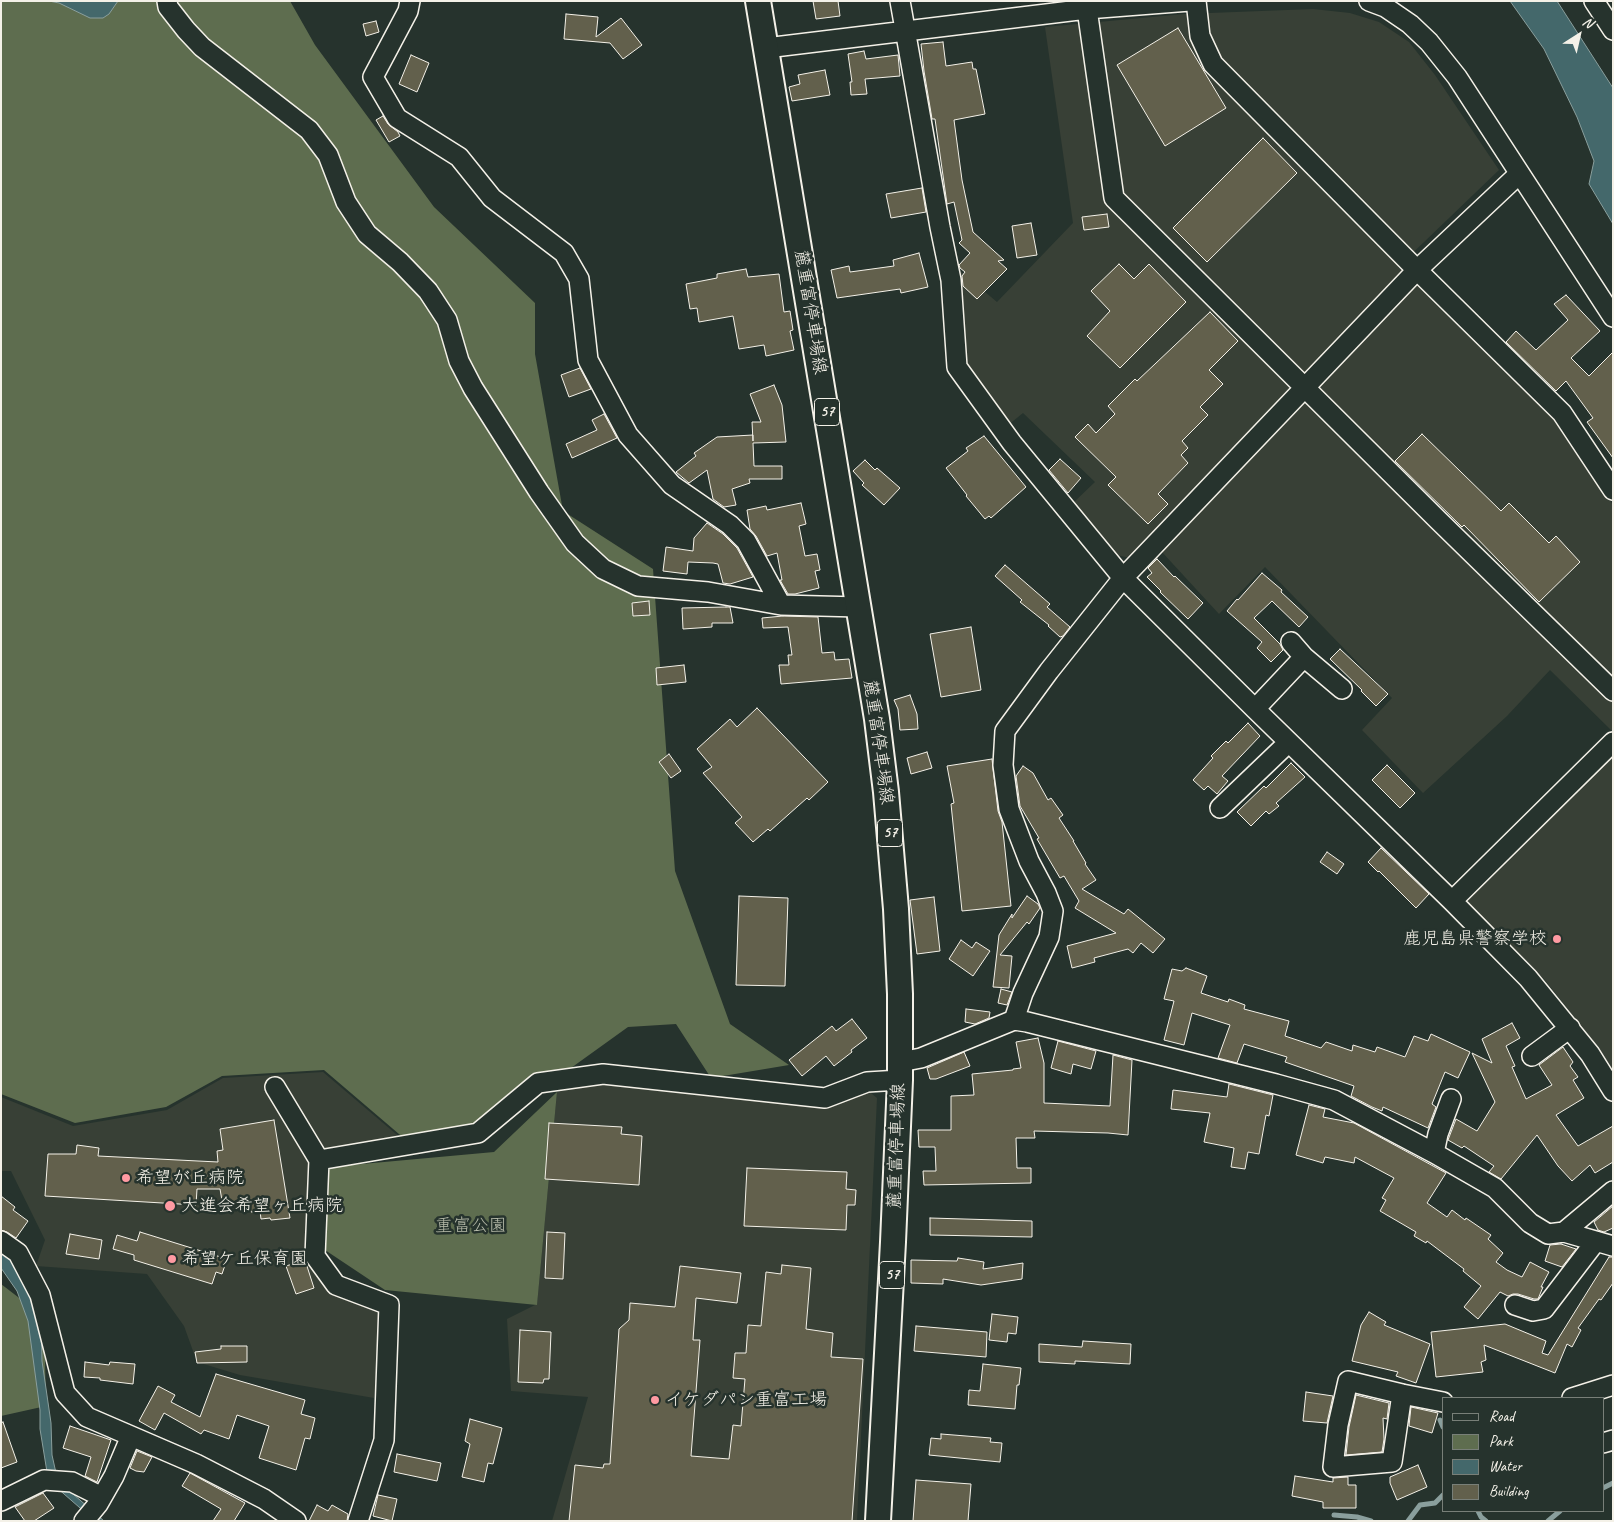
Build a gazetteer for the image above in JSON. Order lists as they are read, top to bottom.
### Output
{
  "streets": {
    "main road": ["麓重富停車場線", "57"]
  },
  "parks": ["重富公園"],
  "places": [
    "鹿児島県警察学校",
    "希望が丘病院",
    "大進会希望ヶ丘病院",
    "希望ケ丘保育園",
    "イケダパン重富工場"
  ],
  "legend": [
    "Road",
    "Park",
    "Water",
    "Building"
  ],
  "north": "top right"
}
